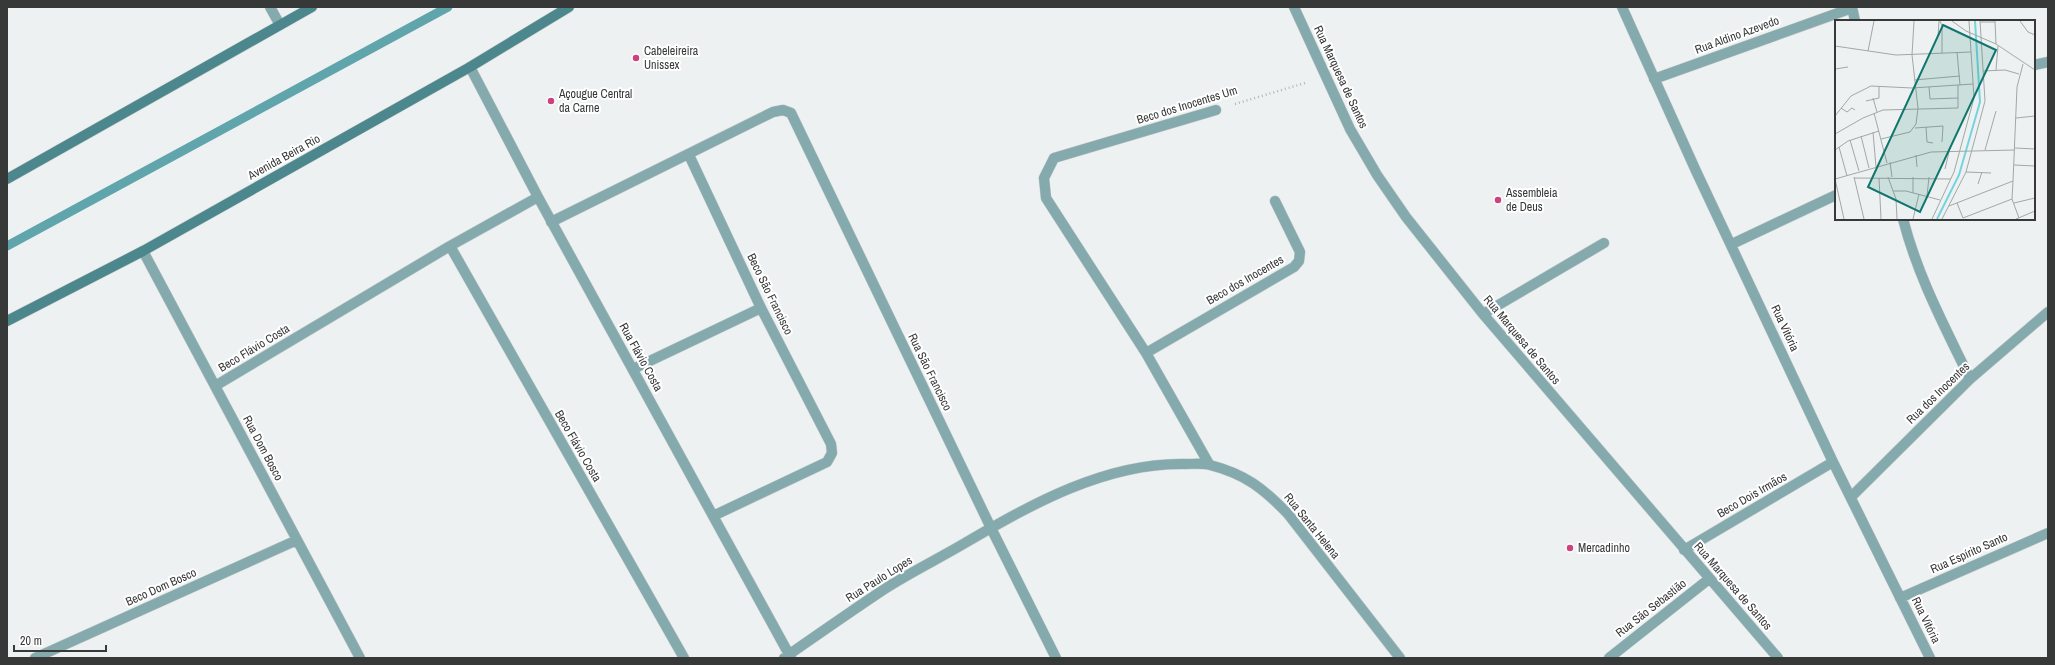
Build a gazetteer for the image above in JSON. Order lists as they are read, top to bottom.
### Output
{
  "streets": {
    "street": [
      "Rua Aldino Azevedo",
      "Rua Marquesa de Santos",
      "Beco dos Inocentes Um",
      "Avenida Beira Rio",
      "Beco dos Inocentes",
      "Beco São Francisco",
      "Rua Vitória",
      "Beco Flávio Costa",
      "Rua Flávio Costa",
      "Rua São Francisco",
      "Rua dos Inocentes",
      "Rua Dom Bosco",
      "Beco Dois Irmãos",
      "Rua Santa Helena",
      "Rua Espírito Santo",
      "Rua Paulo Lopes",
      "Beco Dom Bosco",
      "Rua São Sebastião"
    ]
  },
  "crossings": [
    ["Rua Aldino Azevedo", "Rua Vitória"],
    ["Rua Marquesa de Santos", "Beco dos Inocentes Um"],
    ["Rua Marquesa de Santos", "Beco Dois Irmãos"],
    ["Rua Marquesa de Santos", "Rua São Sebastião"],
    ["Beco dos Inocentes Um", "Beco dos Inocentes"],
    ["Avenida Beira Rio", "Rua Flávio Costa"],
    ["Avenida Beira Rio", "Rua Dom Bosco"],
    ["Beco São Francisco", "Rua Flávio Costa"],
    ["Beco São Francisco", "Rua São Francisco"],
    ["Rua Vitória", "Rua dos Inocentes"],
    ["Rua Vitória", "Beco Dois Irmãos"],
    ["Rua Vitória", "Rua Espírito Santo"],
    ["Beco Flávio Costa", "Rua Flávio Costa"],
    ["Beco Flávio Costa", "Rua Dom Bosco"],
    ["Rua Flávio Costa", "Rua Paulo Lopes"],
    ["Rua São Francisco", "Rua Santa Helena"],
    ["Rua São Francisco", "Rua Paulo Lopes"],
    ["Rua Dom Bosco", "Beco Dom Bosco"],
    ["Rua Santa Helena", "Rua Paulo Lopes"]
  ],
  "places": [
    "Cabeleireira Unissex",
    "Açougue Central da Carne",
    "Assembleia de Deus",
    "Mercadinho"
  ],
  "scale_bar": "20 m"
}
